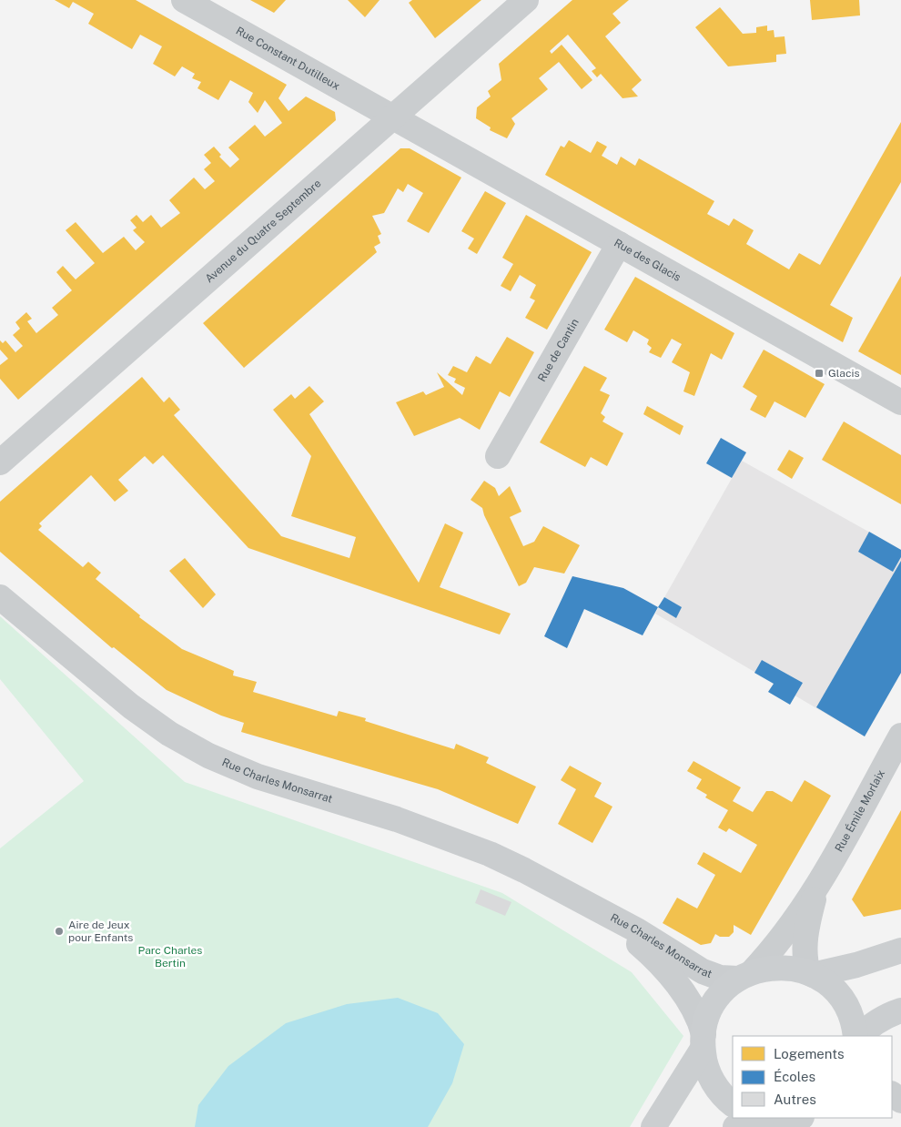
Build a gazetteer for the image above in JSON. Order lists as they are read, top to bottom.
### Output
{
  "streets": {
    "street": [
      "Rue Constant Dutilleux",
      "Avenue du Quatre Septembre",
      "Rue des Glacis",
      "Rue de Cantin",
      "Rue Charles Monsarrat",
      "Rue Émile Morlaix"
    ]
  },
  "crossings": [
    ["Rue Constant Dutilleux", "Avenue du Quatre Septembre"],
    ["Rue Constant Dutilleux", "Rue des Glacis"],
    ["Avenue du Quatre Septembre", "Rue des Glacis"],
    ["Rue des Glacis", "Rue de Cantin"],
    ["Rue Charles Monsarrat", "Rue Émile Morlaix"]
  ],
  "parks": ["Parc Charles Bertin"],
  "places": {
    "transit": ["Glacis"],
    "other": ["Aire de Jeux pour Enfants"]
  },
  "legend": ["Logements", "Écoles", "Autres"]
}
